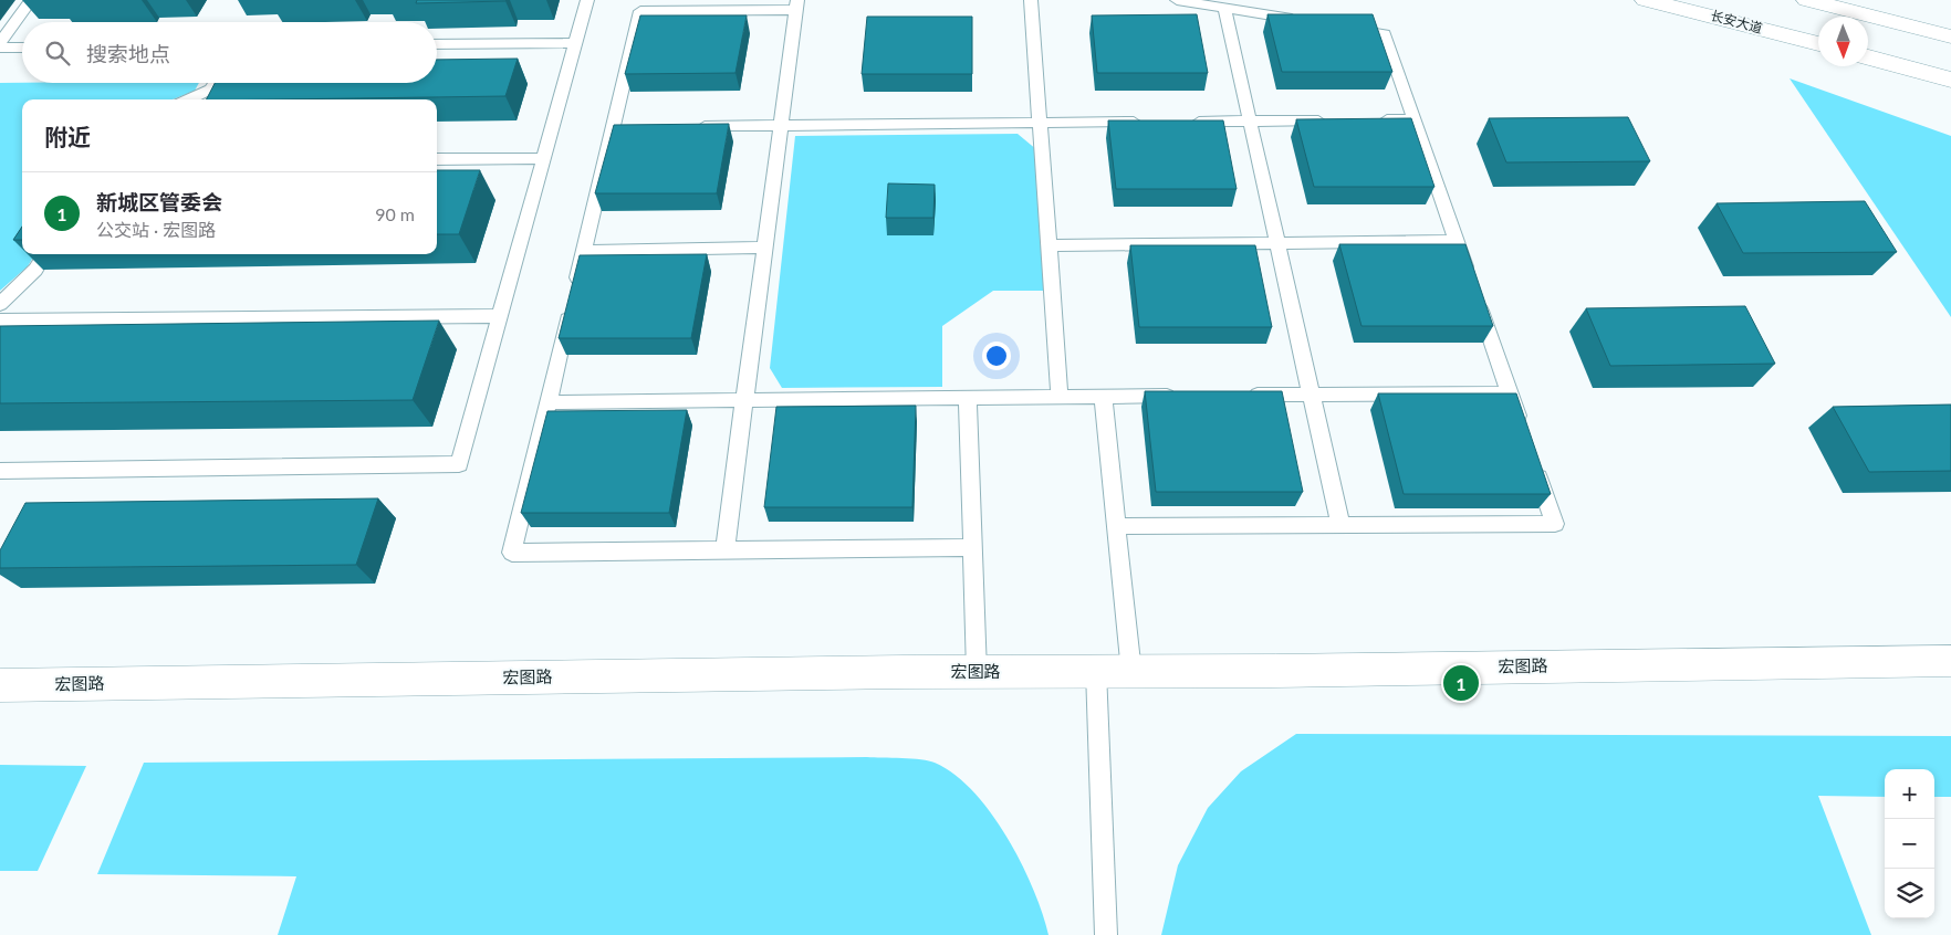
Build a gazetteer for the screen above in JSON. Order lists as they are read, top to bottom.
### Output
{
  "streets": {
    "street": ["长安大道", "宏图路"]
  },
  "north": "bottom",
  "page": {
    "search": "搜索地点",
    "heading": "附近",
    "list": [
      {
        "mark": "1",
        "name": "新城区管委会",
        "note": "公交站 · 宏图路",
        "value": "90 m"
      }
    ],
    "pins": "1",
    "map_buttons": ["+", "−"]
  }
}
